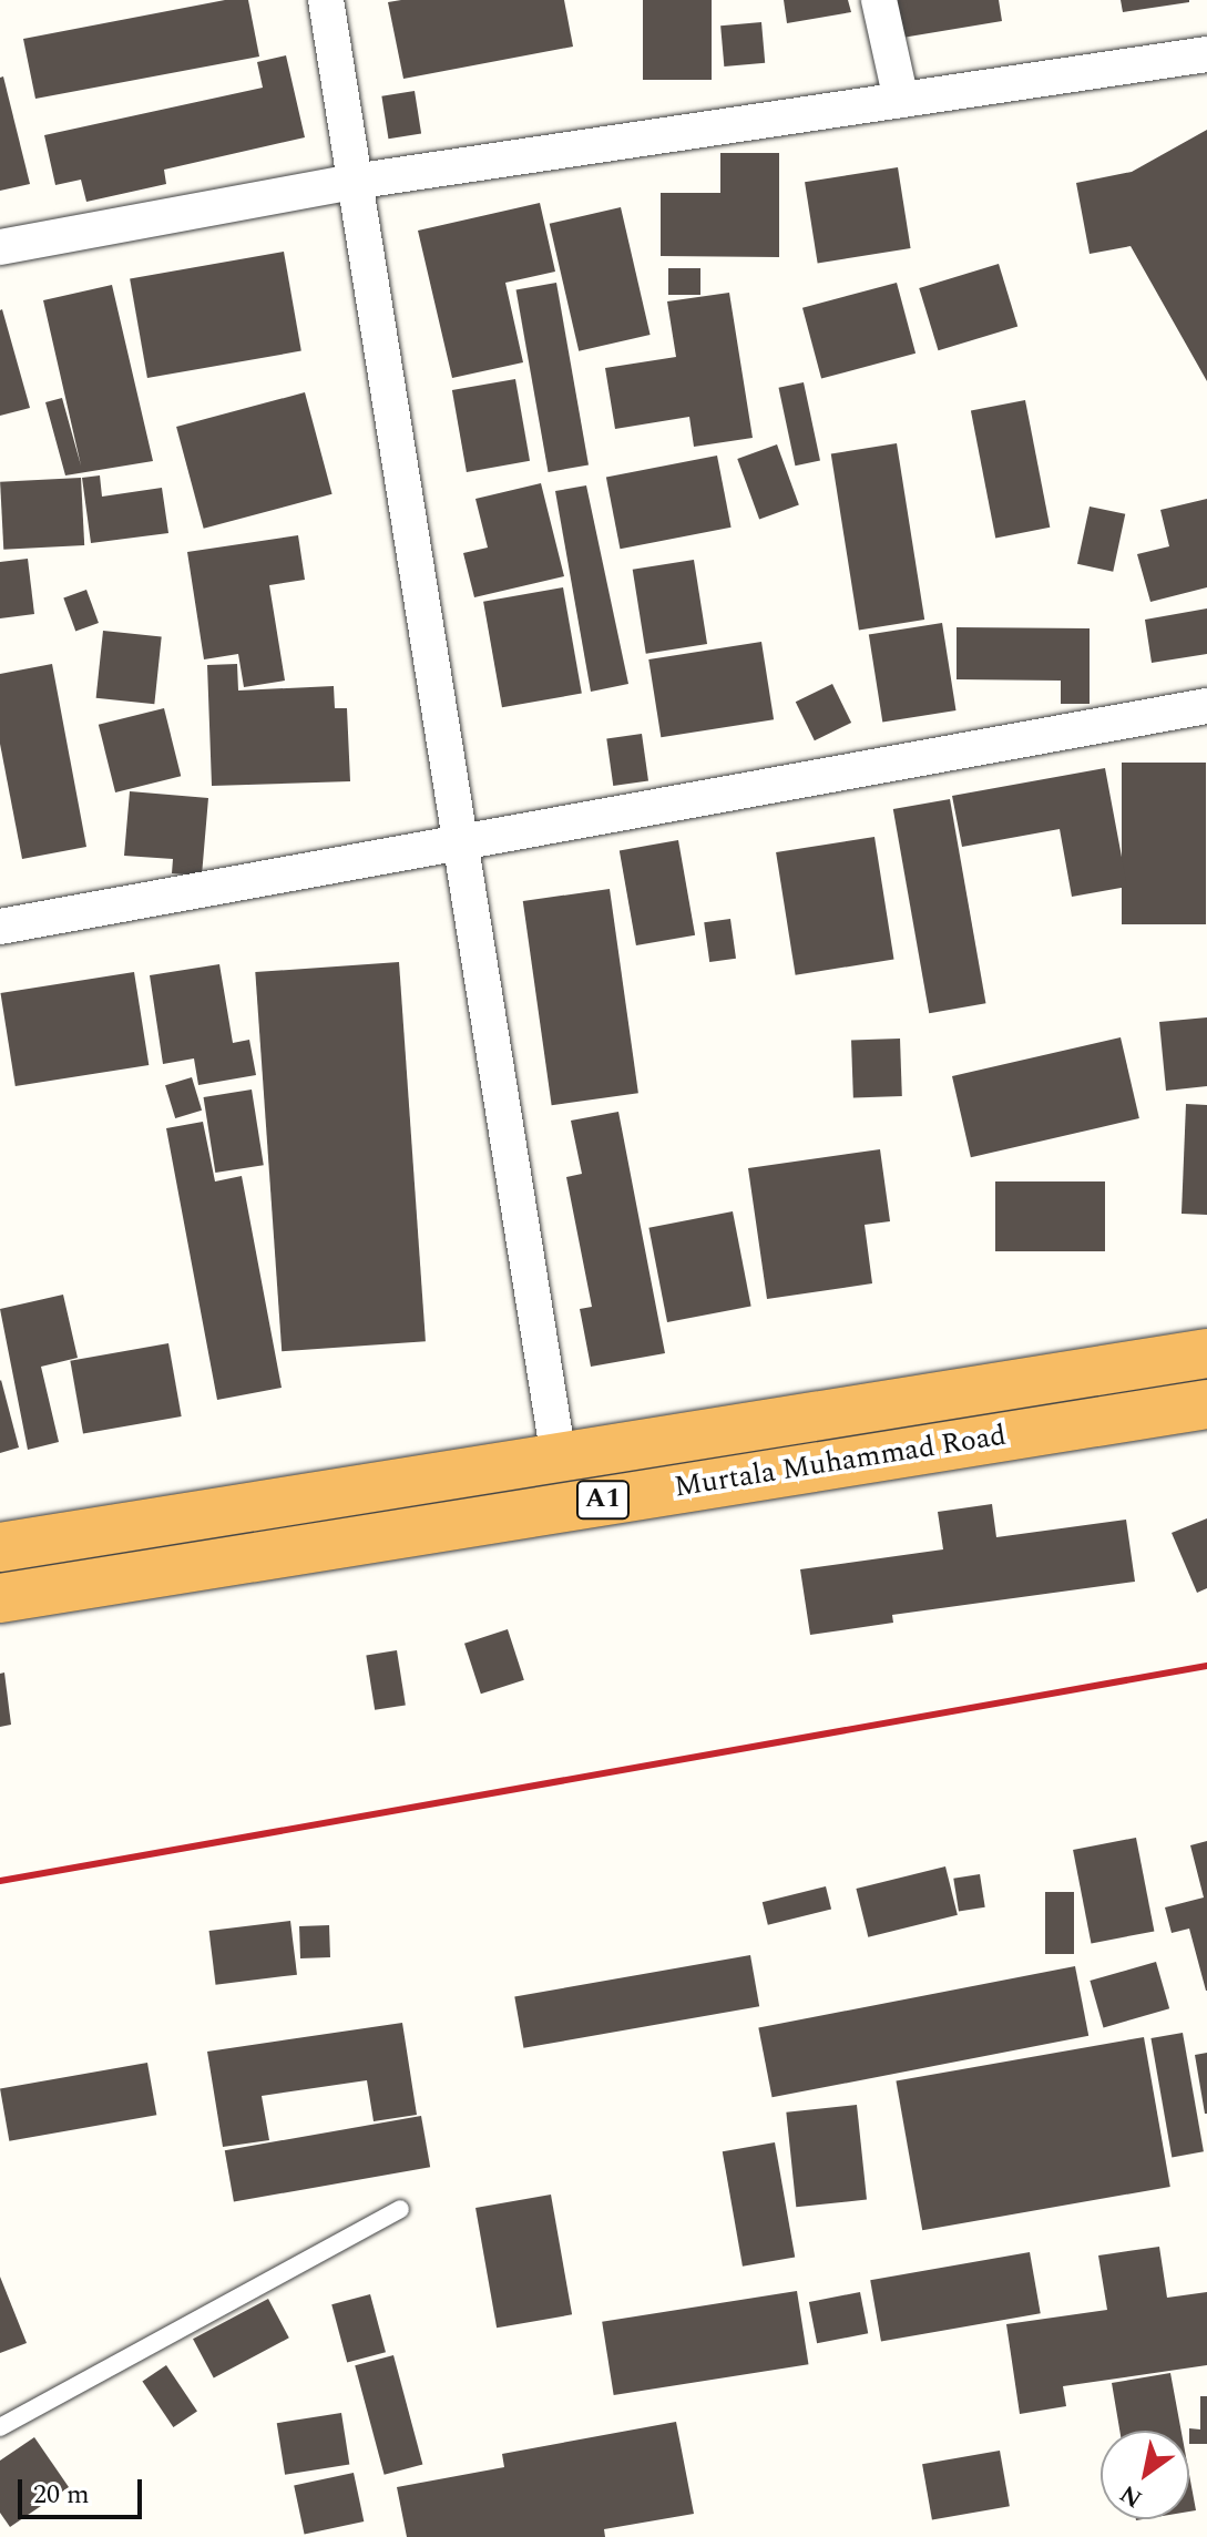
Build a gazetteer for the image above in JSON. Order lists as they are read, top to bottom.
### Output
{
  "streets": {
    "highway": ["Murtala Muhammad Road", "A1"]
  },
  "scale_bar": "20 m",
  "north": "bottom left"
}
